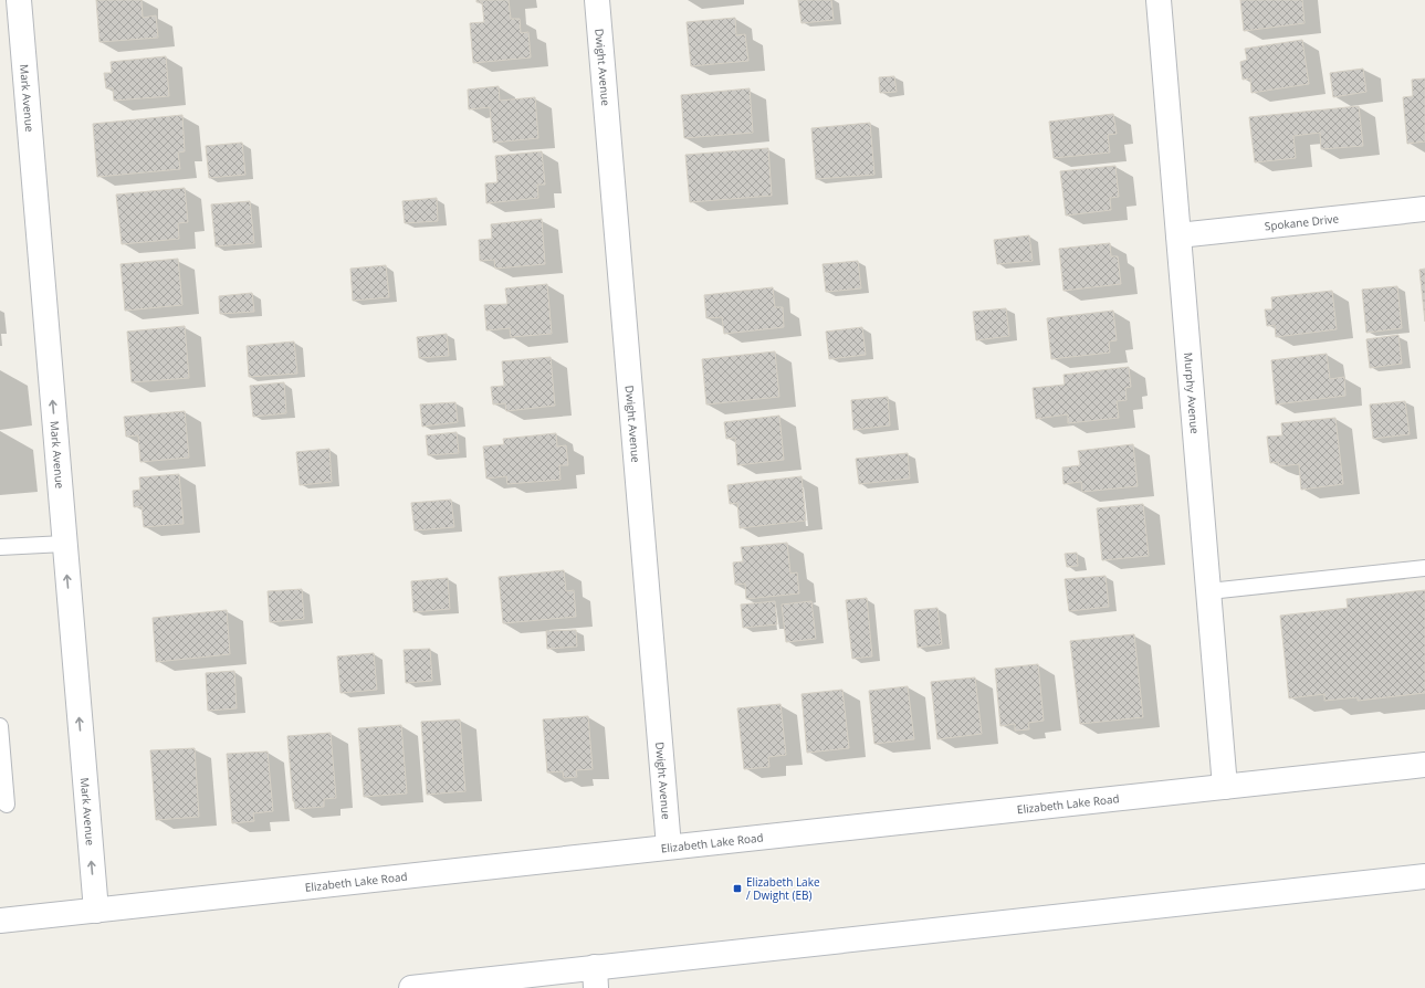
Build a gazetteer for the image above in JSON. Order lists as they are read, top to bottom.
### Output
{
  "streets": {
    "street": [
      "Dwight Avenue",
      "Mark Avenue",
      "Spokane Drive",
      "Murphy Avenue",
      "Elizabeth Lake Road"
    ]
  },
  "crossings": [
    ["Dwight Avenue", "Elizabeth Lake Road"],
    ["Mark Avenue", "Elizabeth Lake Road"],
    ["Spokane Drive", "Murphy Avenue"],
    ["Murphy Avenue", "Elizabeth Lake Road"]
  ],
  "one_way": ["Mark Avenue"],
  "places": {
    "transit": ["Elizabeth Lake / Dwight (EB)"]
  }
}
